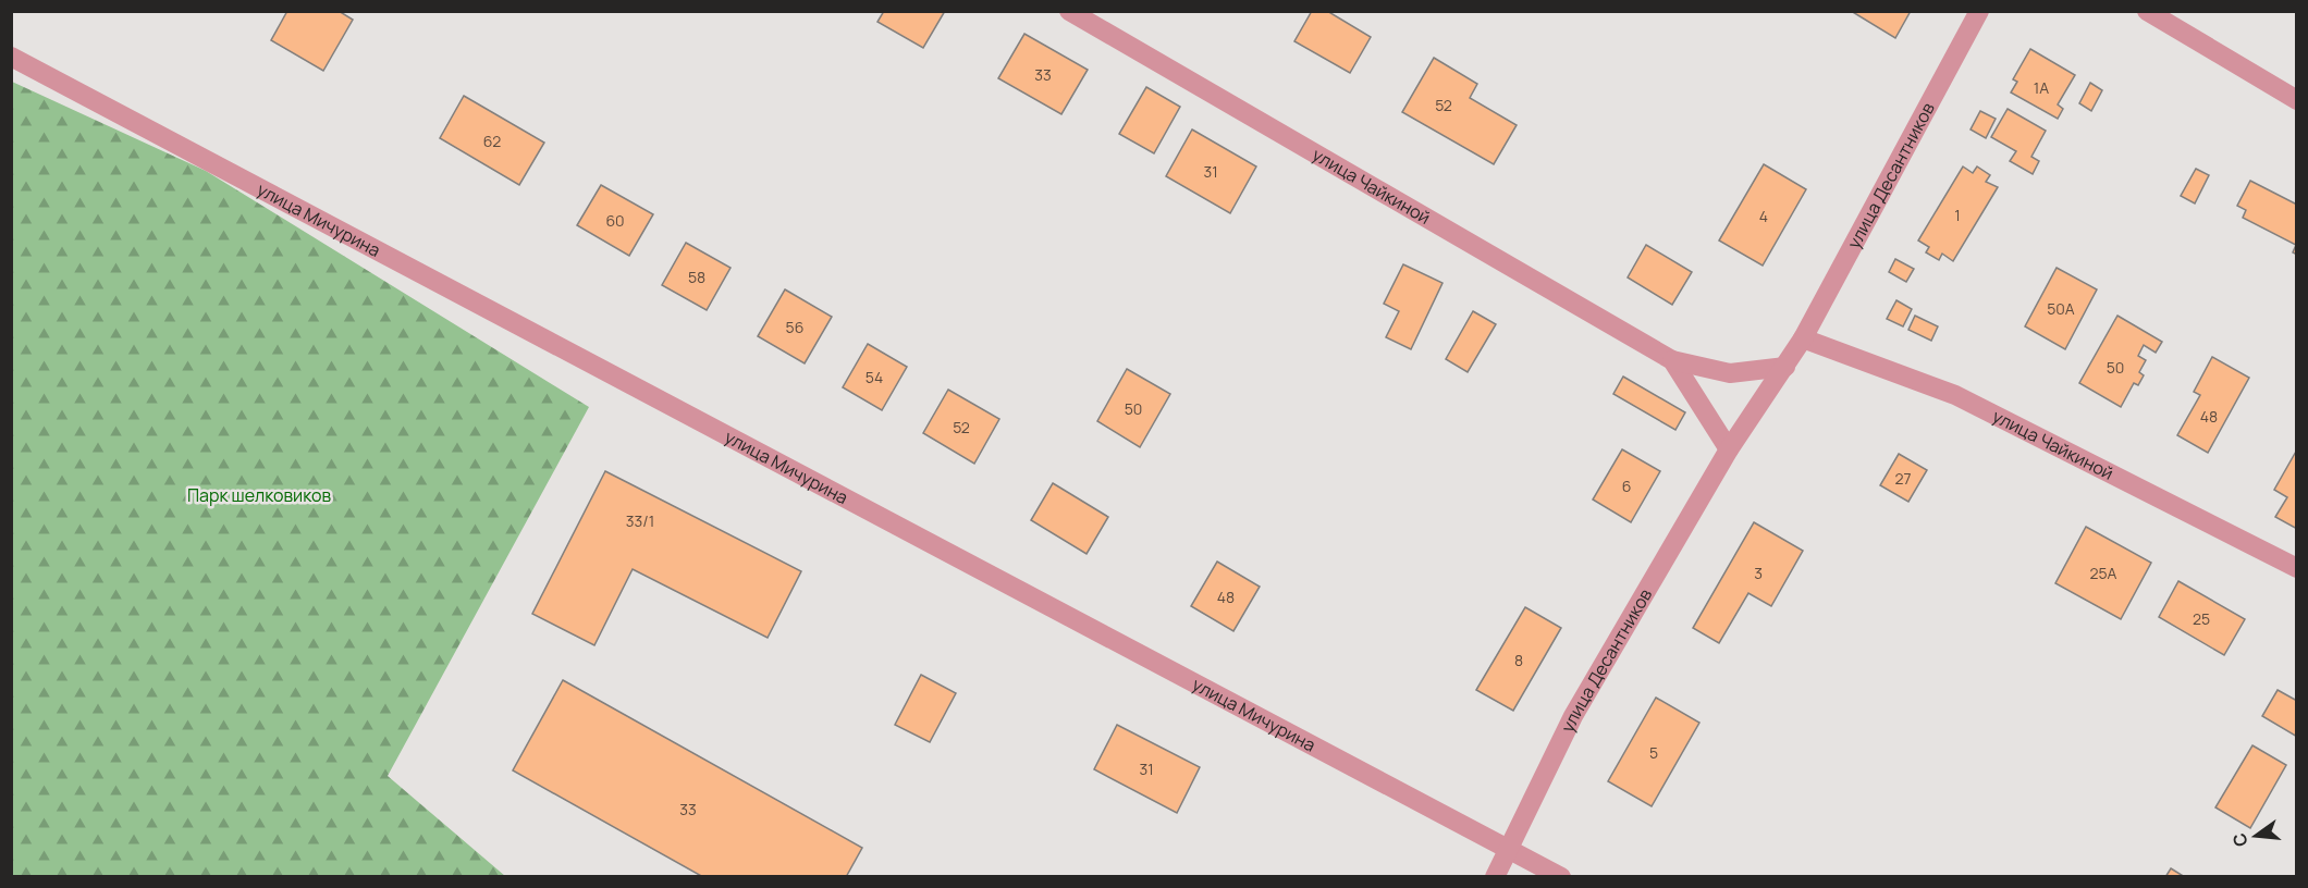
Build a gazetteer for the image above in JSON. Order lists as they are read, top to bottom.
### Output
{
  "streets": {
    "street": ["улица Десантников", "улица Чайкиной", "улица Мичурина"]
  },
  "crossings": [
    ["улица Десантников", "улица Чайкиной"],
    ["улица Десантников", "улица Мичурина"]
  ],
  "parks": ["Парк шелковиков"],
  "house_numbers": [
    "33",
    "1А",
    "52",
    "62",
    "31",
    "1",
    "4",
    "60",
    "58",
    "50А",
    "56",
    "50",
    "54",
    "50",
    "48",
    "52",
    "27",
    "6",
    "33/1",
    "3",
    "25А",
    "48",
    "25",
    "8",
    "5",
    "31",
    "33"
  ],
  "north": "left"
}
